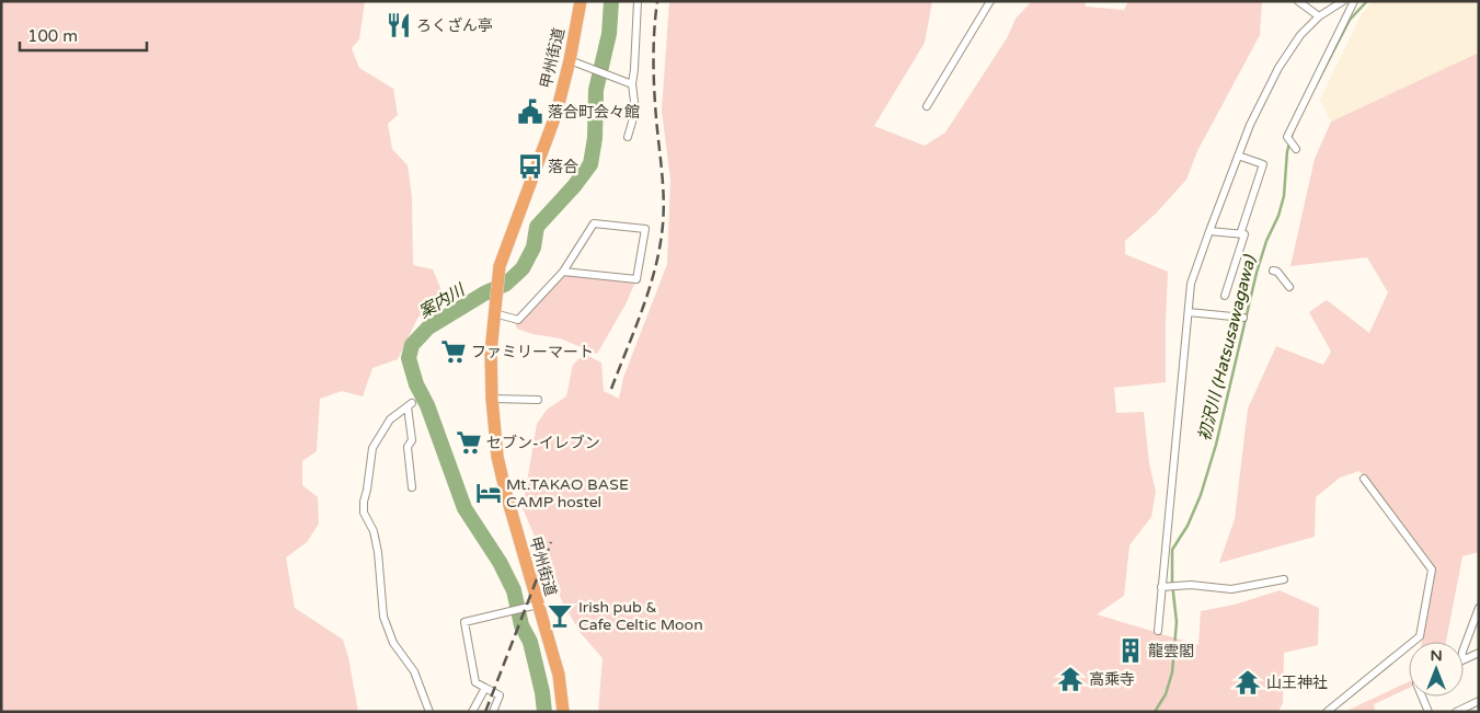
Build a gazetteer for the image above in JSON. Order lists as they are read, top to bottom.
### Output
{
  "streets": {
    "highway": ["甲州街道"]
  },
  "water": ["案内川", "初沢川 (Hatsusawagawa)"],
  "places": {
    "restaurant": ["ろくざん亭"],
    "public building": ["落合町会々館"],
    "bus stop": ["落合"],
    "supermarket": ["ファミリーマート", "セブン-イレブン"],
    "hotel": ["Mt.TAKAO BASE CAMP hostel"],
    "bar": ["Irish pub & Cafe Celtic Moon"],
    "building": ["龍雲閣"],
    "temple": ["高乘寺", "山王神社"]
  },
  "scale_bar": "100 m",
  "north": "top"
}
